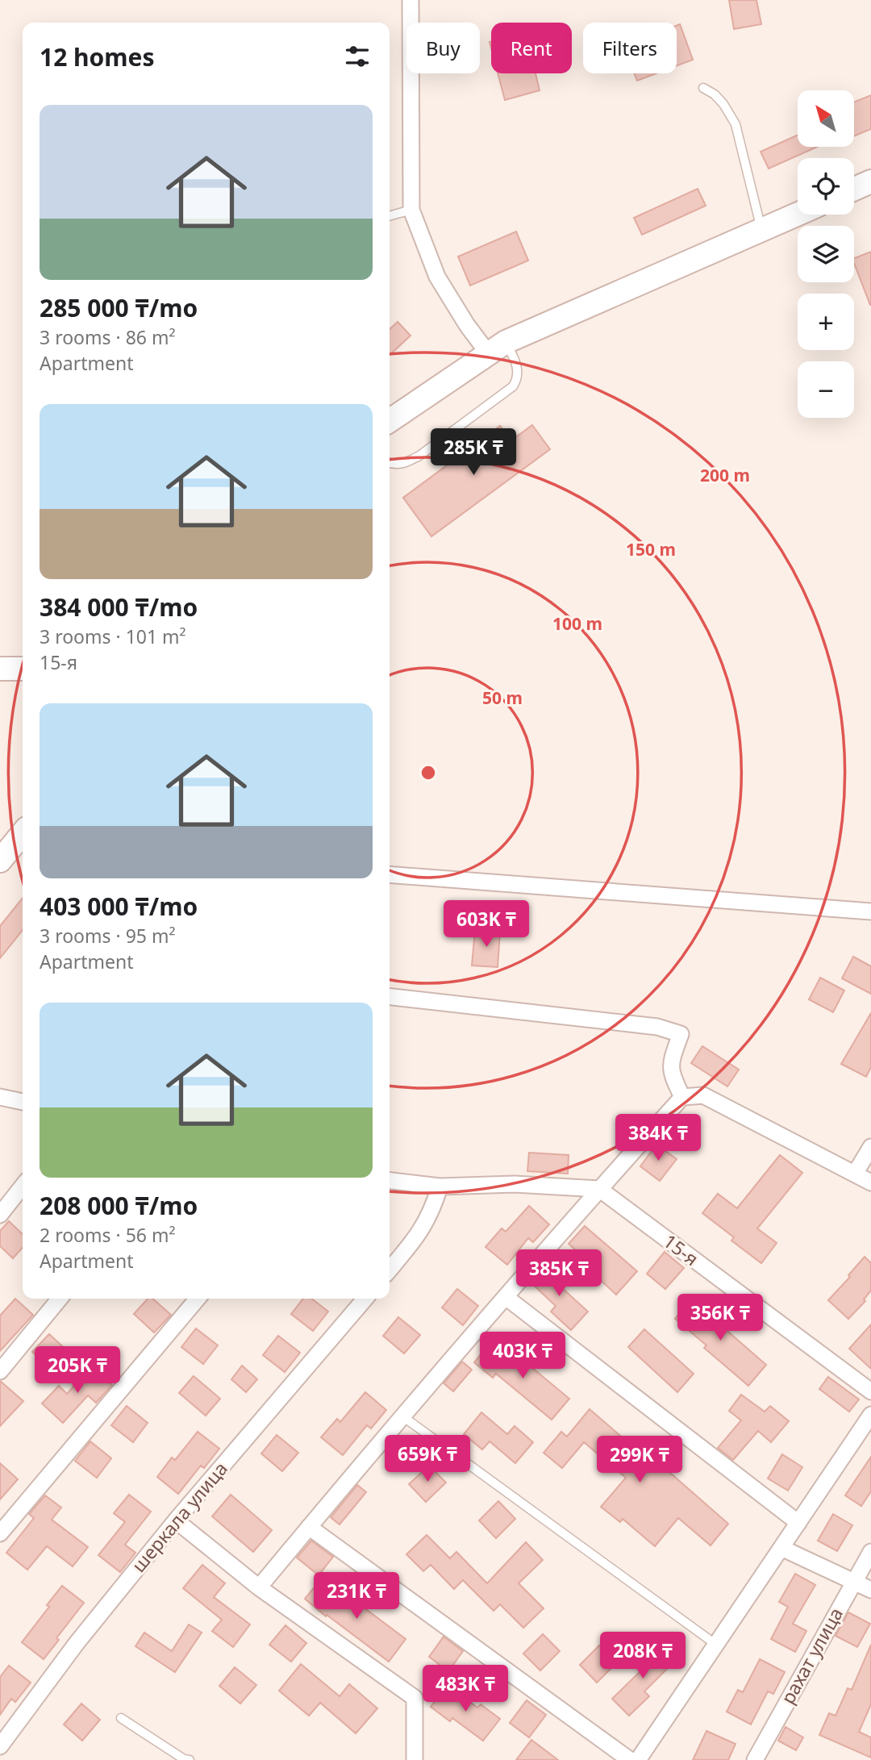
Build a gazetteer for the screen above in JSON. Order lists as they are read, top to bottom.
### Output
{
  "streets": {
    "street": ["15-я", "шеркала улица", "рахат улица"]
  },
  "north": "top left",
  "page": {
    "chip": ["Buy", "Rent", "Filters"],
    "heading": "12 homes",
    "map_buttons": ["+", "−"],
    "list": [
      {
        "name": "285 000 ₸/mo",
        "note": "3 rooms · 86 m² · Apartment"
      },
      {
        "name": "384 000 ₸/mo",
        "note": "3 rooms · 101 m² · 15-я"
      },
      {
        "name": "403 000 ₸/mo",
        "note": "3 rooms · 95 m² · Apartment"
      },
      {
        "name": "208 000 ₸/mo",
        "note": "2 rooms · 56 m² · Apartment"
      }
    ],
    "price": [
      "285K ₸",
      "603K ₸",
      "384K ₸",
      "385K ₸",
      "356K ₸",
      "403K ₸",
      "205K ₸",
      "659K ₸",
      "299K ₸",
      "231K ₸",
      "208K ₸",
      "483K ₸"
    ]
  },
  "rings": [
    "200 m",
    "150 m",
    "100 m",
    "50 m"
  ]
}
